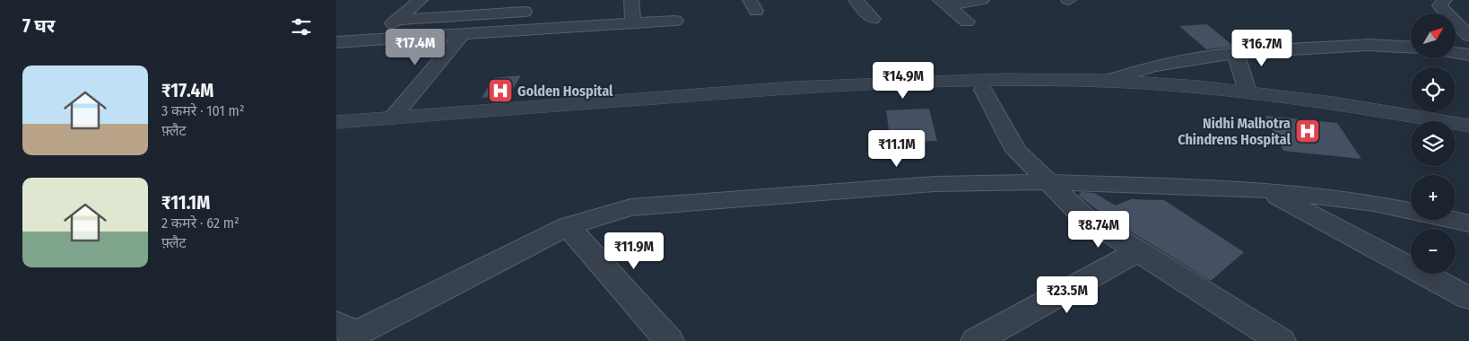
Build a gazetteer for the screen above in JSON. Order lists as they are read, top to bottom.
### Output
{
  "places": {
    "hospital": ["Golden Hospital", "Nidhi Malhotra Chindrens Hospital"]
  },
  "north": "top right",
  "page": {
    "heading": "7 घर",
    "map_buttons": ["+", "−"],
    "price": [
      "₹17.4M",
      "₹16.7M",
      "₹14.9M",
      "₹11.1M",
      "₹8.74M",
      "₹11.9M",
      "₹23.5M"
    ],
    "list": [
      {
        "name": "₹17.4M",
        "note": "3 कमरे · 101 m² · फ़्लैट"
      },
      {
        "name": "₹11.1M",
        "note": "2 कमरे · 62 m² · फ़्लैट"
      }
    ]
  }
}
